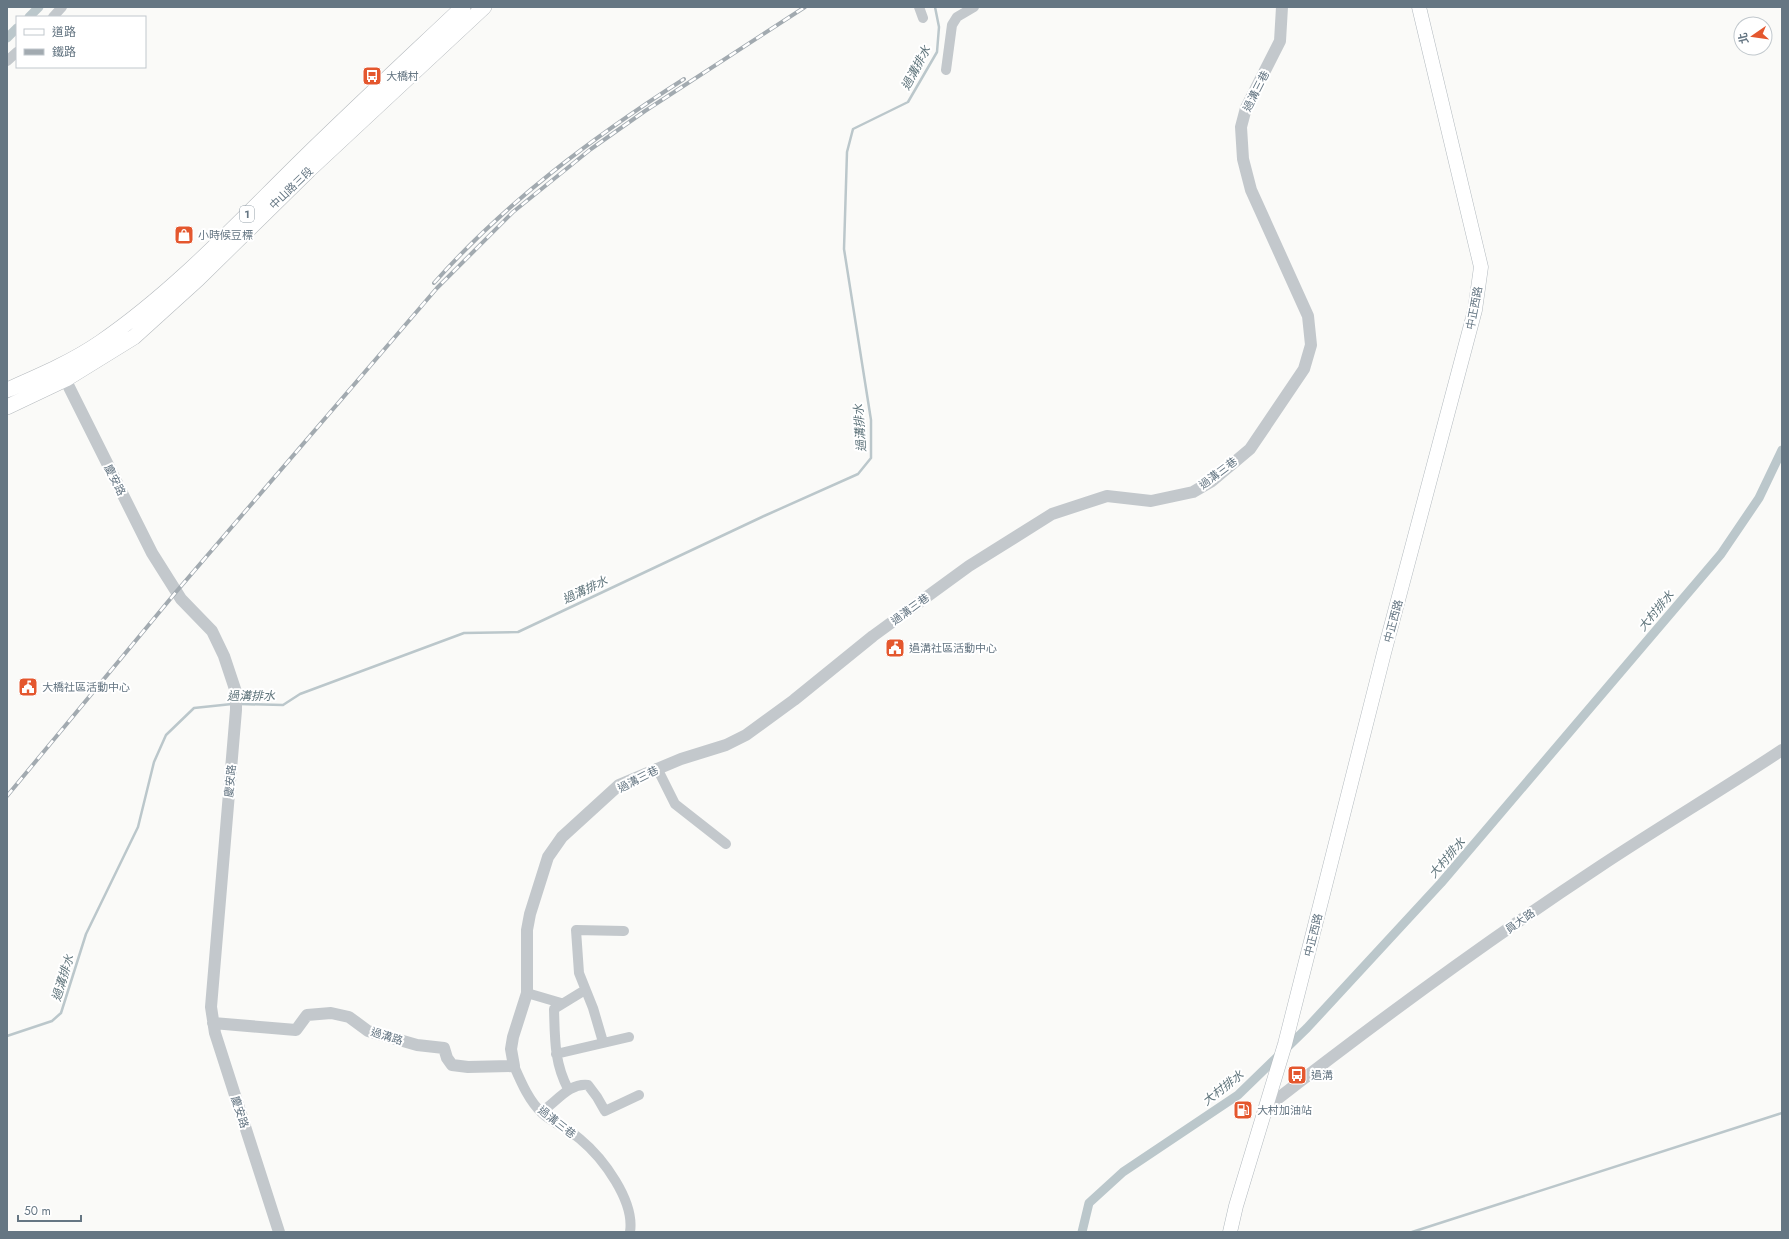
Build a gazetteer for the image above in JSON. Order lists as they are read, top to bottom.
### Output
{
  "streets": {
    "main road": ["中山路三段", "1", "中正西路"],
    "street": [
      "過溝三巷",
      "慶安路",
      "員大路",
      "過溝路"
    ]
  },
  "crossings": [
    ["過溝三巷", "過溝路"],
    ["中山路三段", "慶安路"],
    ["中正西路", "員大路"],
    ["慶安路", "過溝路"]
  ],
  "water": ["過溝排水", "大村排水"],
  "places": {
    "bus stop": ["大橋村", "過溝"],
    "shop": ["小時候豆標"],
    "public building": ["過溝社區活動中心", "大橋社區活動中心"],
    "fuel station": ["大村加油站"]
  },
  "legend": ["道路", "鐵路"],
  "scale_bar": "50 m",
  "north": "left"
}
